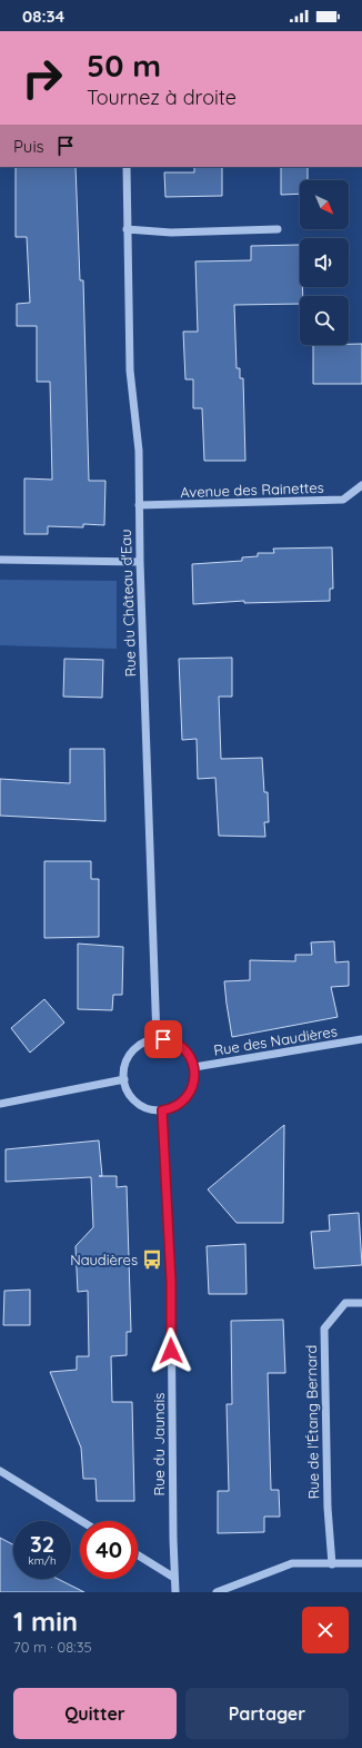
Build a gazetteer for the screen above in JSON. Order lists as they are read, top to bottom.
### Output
{
  "streets": {
    "street": [
      "Avenue des Rainettes",
      "Rue du Château d'Eau",
      "Rue des Naudières",
      "Rue de l'Étang Bernard",
      "Rue du Jaunais"
    ]
  },
  "crossings": [
    ["Avenue des Rainettes", "Rue du Château d'Eau"],
    ["Rue du Château d'Eau", "Rue des Naudières"],
    ["Rue du Château d'Eau", "Rue du Jaunais"],
    ["Rue des Naudières", "Rue du Jaunais"]
  ],
  "places": {
    "bus stop": ["Naudières"]
  },
  "north": "bottom right",
  "page": {
    "status": "08:34",
    "turn": ["50 m", "Tournez à droite"],
    "then": "Puis",
    "speed": "32 km/h",
    "limit": "40",
    "heading": ["1 min", "70 m · 08:35"],
    "buttons": ["Quitter", "Partager"]
  }
}
